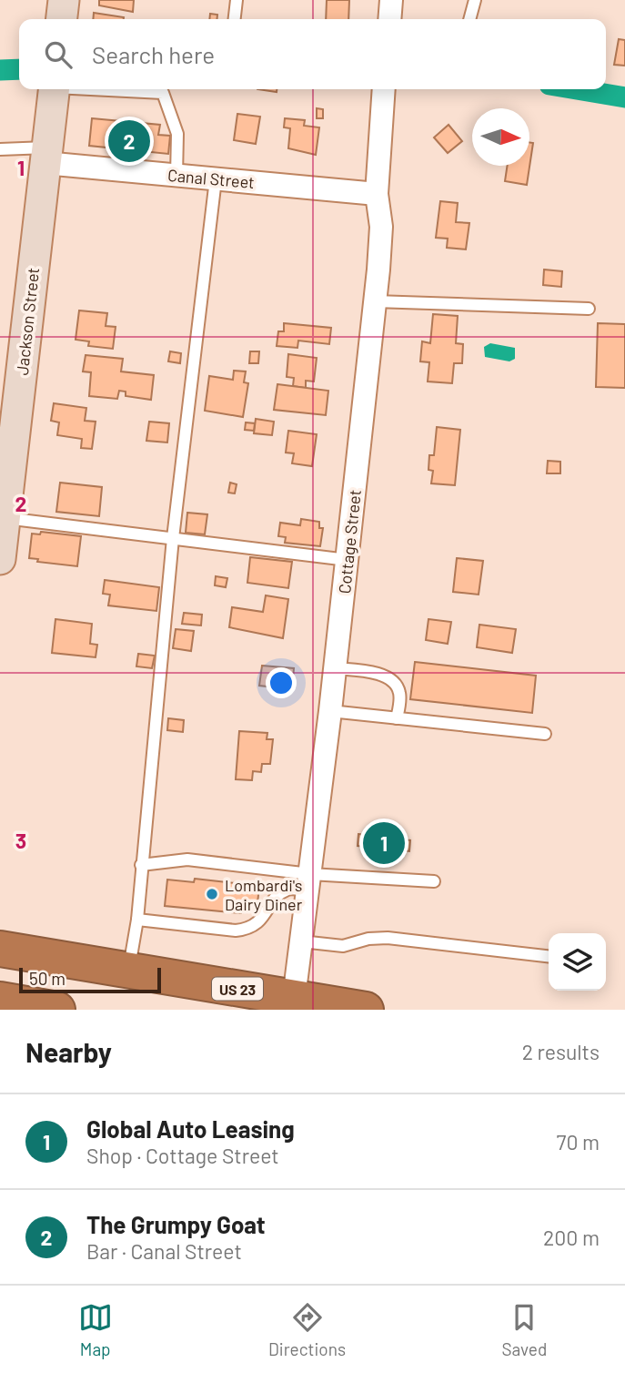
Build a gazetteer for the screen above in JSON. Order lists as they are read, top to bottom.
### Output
{
  "streets": {
    "highway": ["US 23"],
    "main road": ["Jackson Street"],
    "street": ["Canal Street", "Cottage Street"]
  },
  "crossings": [
    ["Canal Street", "Jackson Street"],
    ["Canal Street", "Cottage Street"],
    ["Cottage Street", "US 23"]
  ],
  "places": ["Lombardi's Dairy Diner"],
  "scale_bar": "50 m",
  "north": "right",
  "page": {
    "search": "Search here",
    "pins": ["2", "1"],
    "scale": "50 m",
    "heading": ["Nearby", "2 results"],
    "list": [
      {
        "mark": "1",
        "name": "Global Auto Leasing",
        "note": "Shop · Cottage Street",
        "value": "70 m"
      },
      {
        "mark": "2",
        "name": "The Grumpy Goat",
        "note": "Bar · Canal Street",
        "value": "200 m"
      }
    ],
    "nav": ["Map", "Directions", "Saved"]
  },
  "grid": {
    "rows": ["1", "2", "3"]
  }
}
